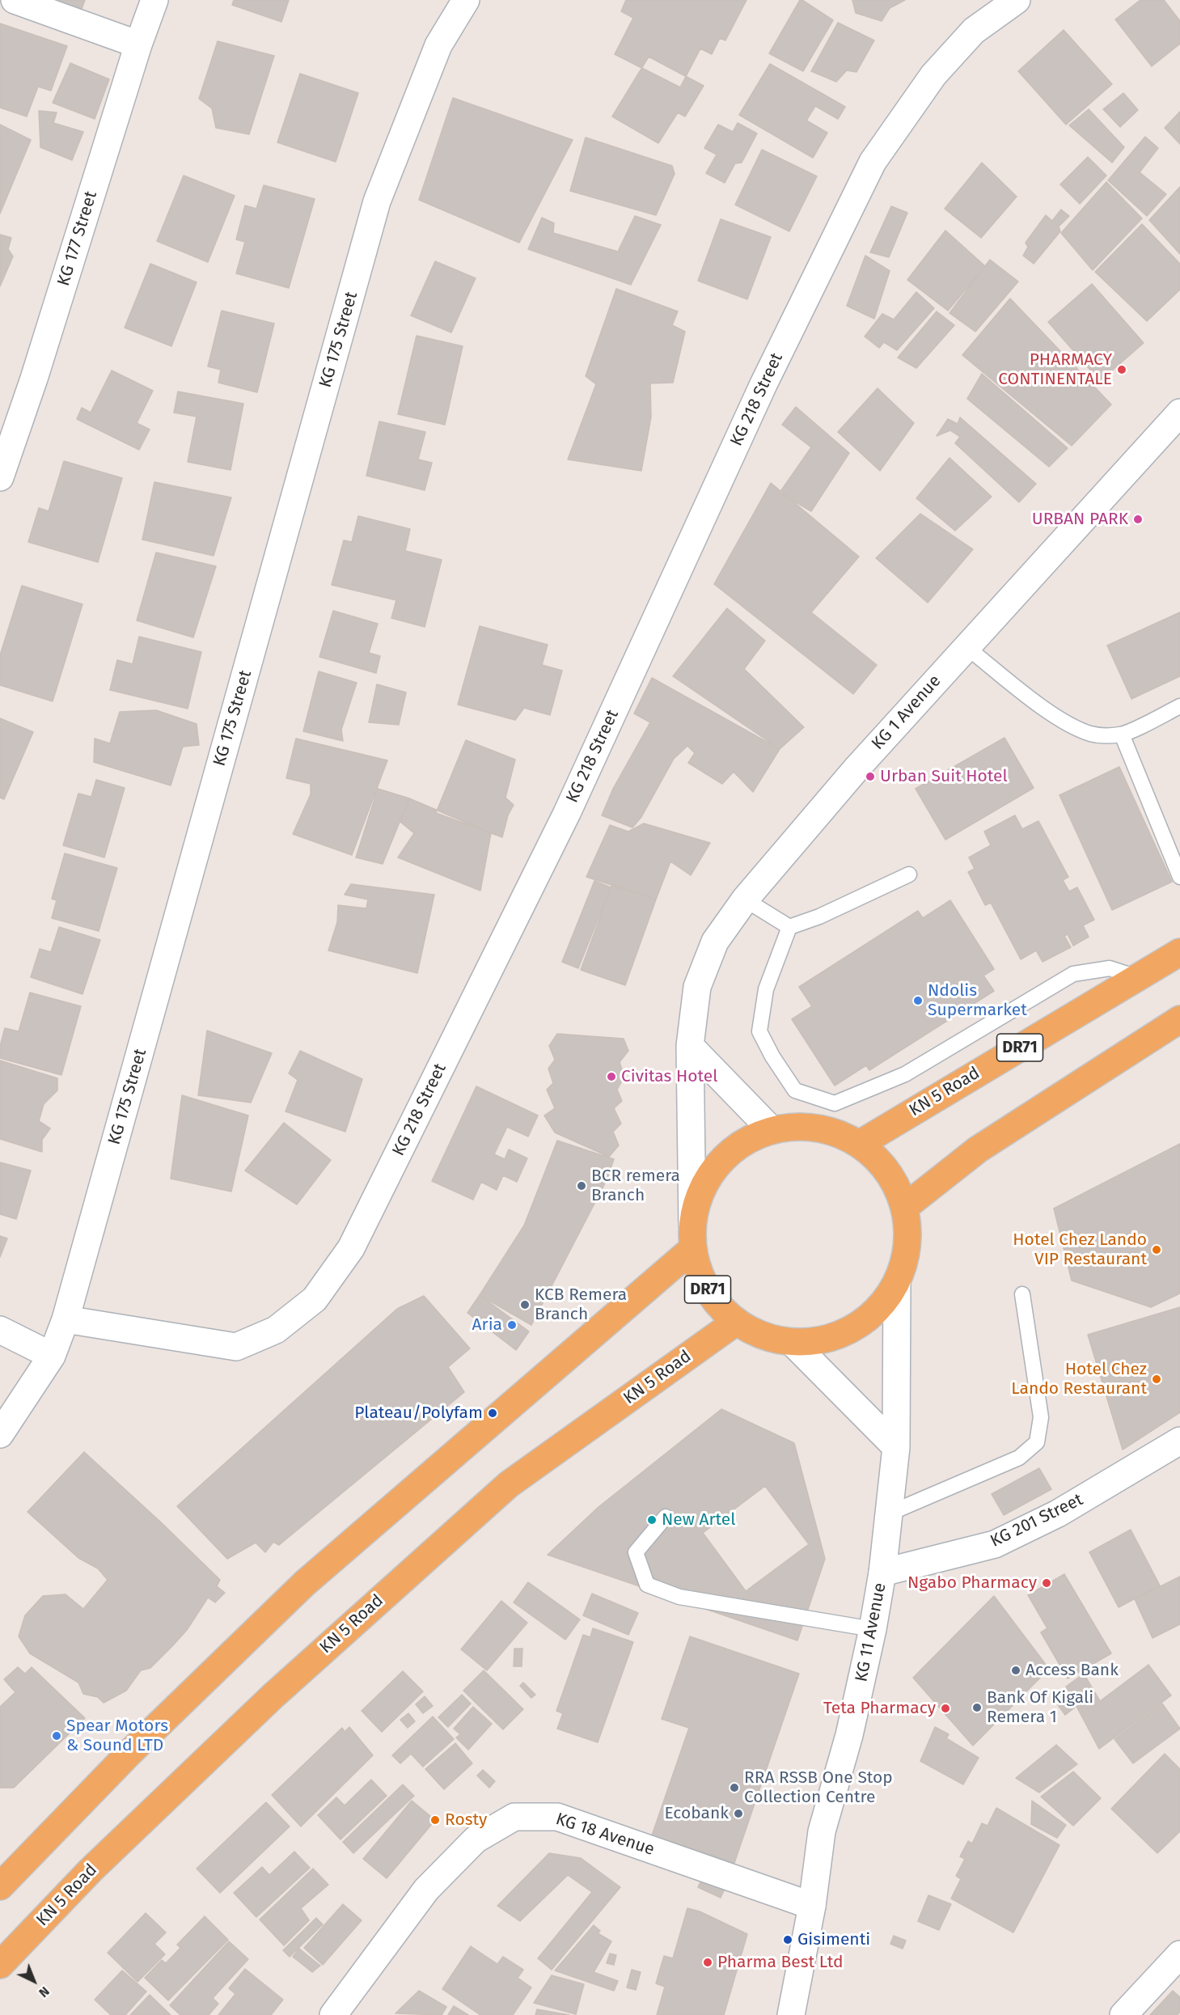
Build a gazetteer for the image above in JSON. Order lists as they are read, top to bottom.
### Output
{
  "streets": {
    "main road": ["DR71", "KN 5 Road"],
    "street": [
      "KG 177 Street",
      "KG 175 Street",
      "KG 218 Street",
      "KG 1 Avenue",
      "KG 201 Street",
      "KG 11 Avenue",
      "KG 18 Avenue"
    ]
  },
  "crossings": [
    ["KG 175 Street", "KG 218 Street"],
    ["KG 1 Avenue", "DR71"],
    ["DR71", "KN 5 Road"],
    ["DR71", "KG 11 Avenue"],
    ["KG 201 Street", "KG 11 Avenue"],
    ["KG 11 Avenue", "KG 18 Avenue"]
  ],
  "places": [
    "PHARMACY CONTINENTALE",
    "URBAN PARK",
    "Urban Suit Hotel",
    "Ndolis Supermarket",
    "Civitas Hotel",
    "BCR remera Branch",
    "Hotel Chez Lando VIP Restaurant",
    "KCB Remera Branch",
    "Aria",
    "Hotel Chez Lando Restaurant",
    "Plateau/Polyfam",
    "New Artel",
    "Ngabo Pharmacy",
    "Access Bank",
    "Bank Of Kigali Remera 1",
    "Teta Pharmacy",
    "Spear Motors & Sound LTD",
    "RRA RSSB One Stop Collection Centre",
    "Ecobank",
    "Rosty",
    "Gisimenti",
    "Pharma Best Ltd"
  ],
  "north": "bottom right"
}
